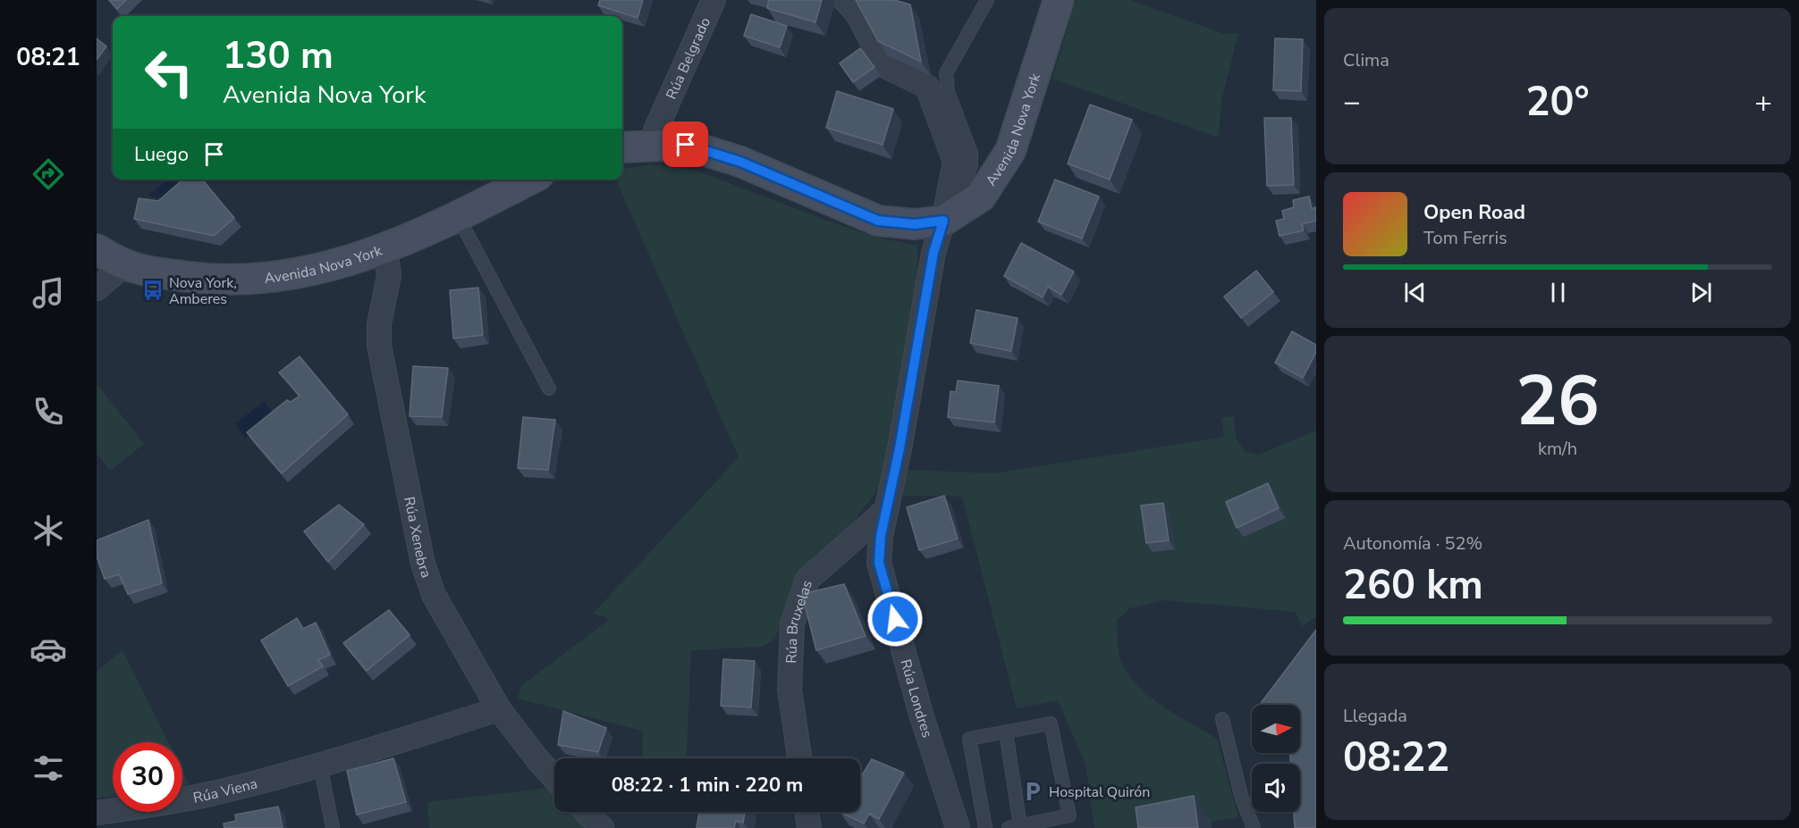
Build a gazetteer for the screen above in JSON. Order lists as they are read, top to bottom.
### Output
{
  "streets": {
    "main road": ["Avenida Nova York"],
    "street": [
      "Rúa Belgrado",
      "Rúa Xenebra",
      "Rúa Bruxelas",
      "Rúa Londres",
      "Rúa Viena"
    ]
  },
  "crossings": [
    ["Avenida Nova York", "Rúa Xenebra"],
    ["Avenida Nova York", "Rúa Londres"],
    ["Rúa Xenebra", "Rúa Viena"],
    ["Rúa Bruxelas", "Rúa Londres"]
  ],
  "places": {
    "bus stop": ["Nova York, Amberes"],
    "parking": ["Hospital Quirón"]
  },
  "north": "right",
  "page": {
    "tabs": "08:21",
    "tile": [
      "Clima",
      ["26", "km/h"],
      ["Autonomía · 52%", "260 km"],
      ["Llegada", "08:22"]
    ],
    "turn": ["130 m", "Avenida Nova York"],
    "heat": ["−", "20°", "+"],
    "then": "Luego",
    "song": ["Open Road", "Tom Ferris"],
    "limit": "30",
    "trip": "08:22 · 1 min · 220 m"
  }
}
